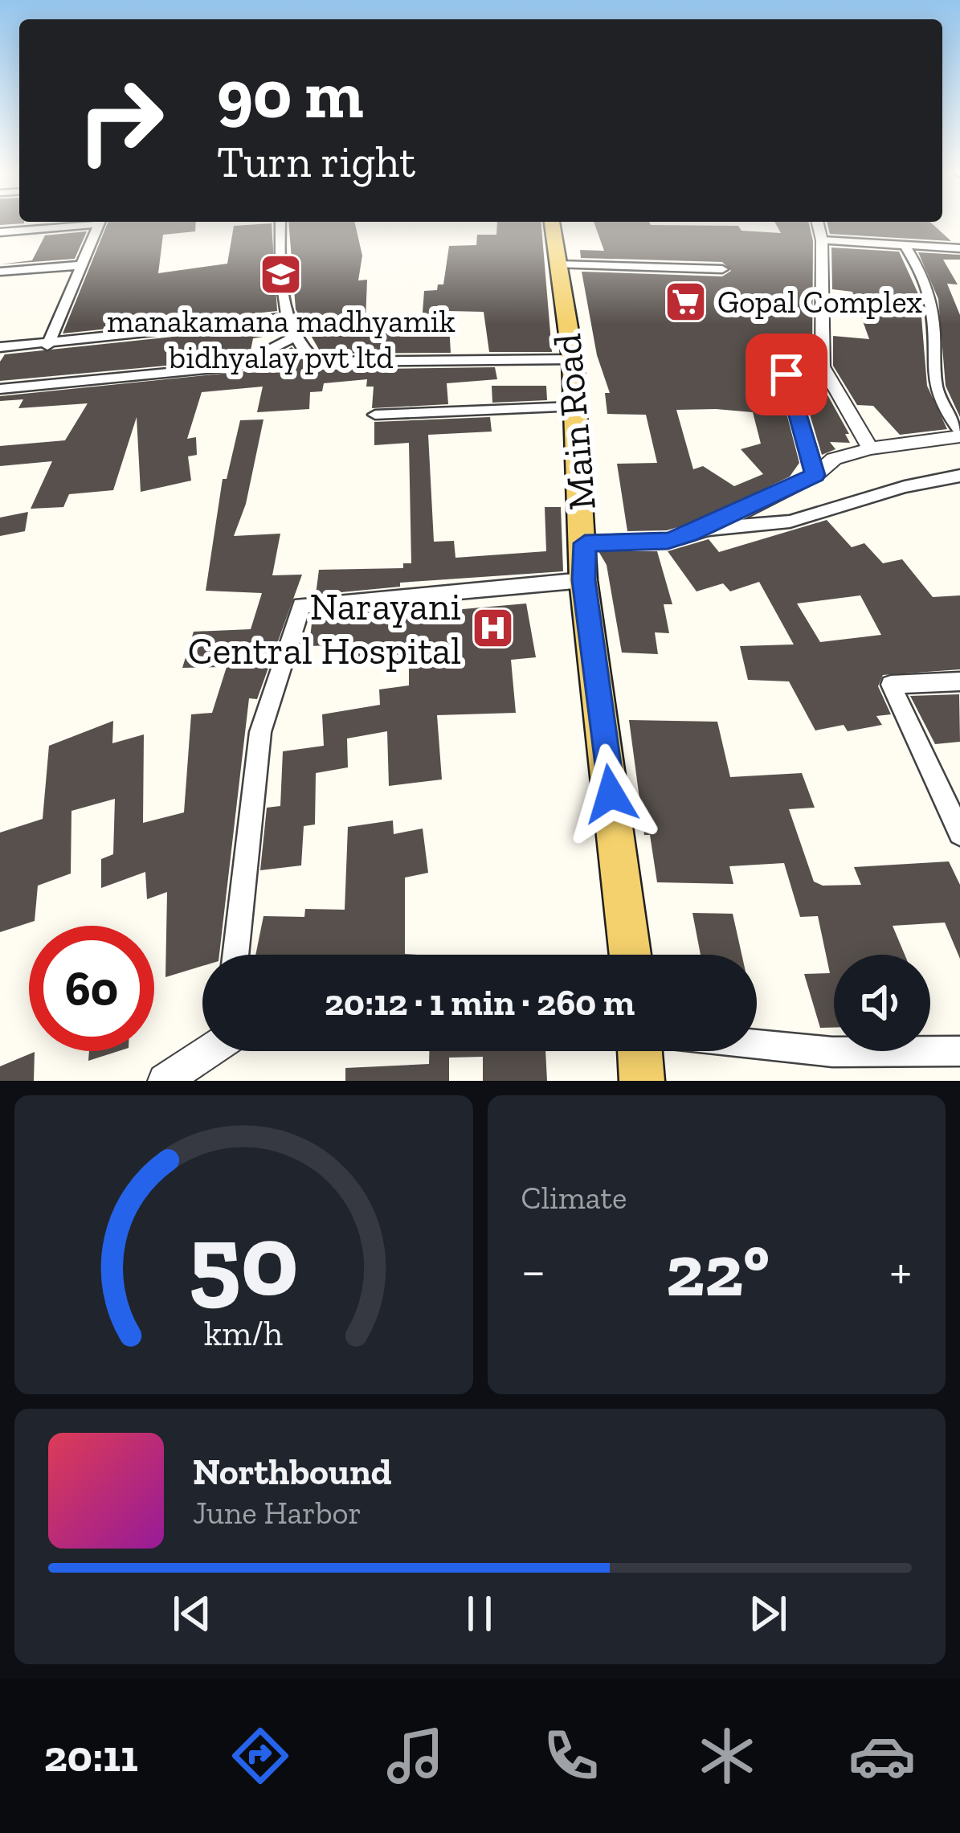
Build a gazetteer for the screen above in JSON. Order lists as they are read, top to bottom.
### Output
{
  "streets": {
    "main road": ["Main Road"]
  },
  "places": {
    "school or university": ["manakamana madhyamik bidhyalay pvt ltd"],
    "supermarket": ["Gopal Complex"],
    "hospital": ["Narayani Central Hospital"]
  },
  "page": {
    "turn": ["90 m", "Turn right"],
    "limit": "60",
    "trip": "20:12 · 1 min · 260 m",
    "tile": "Climate",
    "heat": ["−", "22°", "+"],
    "song": ["Northbound", "June Harbor"],
    "tabs": "20:11",
    "gauge": ["50", "km/h"]
  }
}
